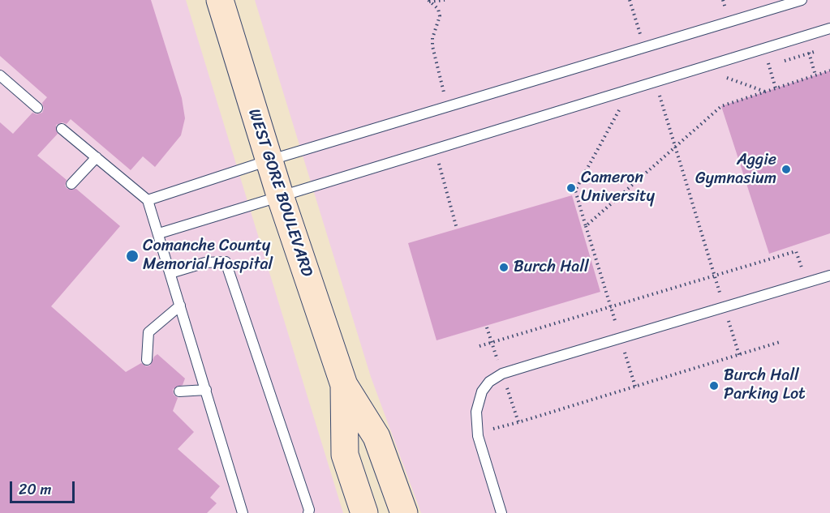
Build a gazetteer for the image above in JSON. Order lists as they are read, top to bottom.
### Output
{
  "streets": {
    "main road": ["WEST GORE BOULEVARD"]
  },
  "places": [
    "Aggie Gymnasium",
    "Cameron University",
    "Comanche County Memorial Hospital",
    "Burch Hall",
    "Burch Hall Parking Lot"
  ],
  "scale_bar": "20 m"
}
